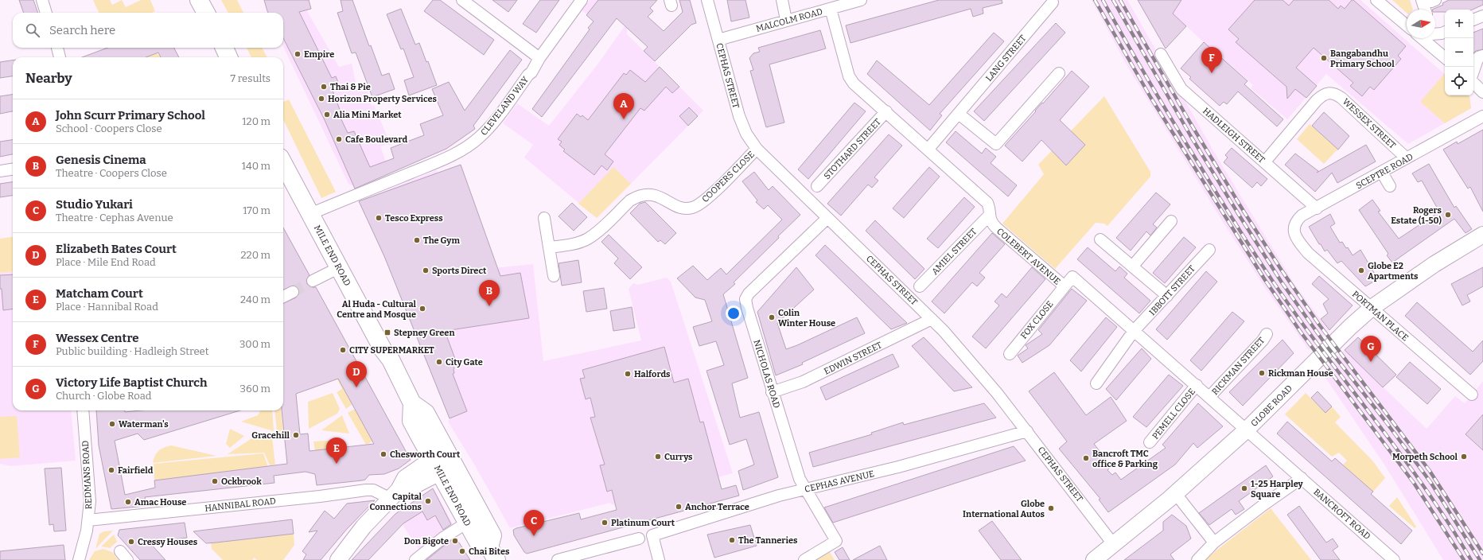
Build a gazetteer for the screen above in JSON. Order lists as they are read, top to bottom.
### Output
{
  "streets": {
    "highway": ["MILE END ROAD"],
    "main road": ["GLOBE ROAD"],
    "street": [
      "MALCOLM ROAD",
      "LANG STREET",
      "CEPHAS STREET",
      "CLEVELAND WAY",
      "WESSEX STREET",
      "HADLEIGH STREET",
      "STOTHARD STREET",
      "SCEPTRE ROAD",
      "COOPERS CLOSE",
      "AMIEL STREET",
      "COLEBERT AVENUE",
      "IBBOTT STREET",
      "PORTMAN PLACE",
      "FOX CLOSE",
      "EDWIN STREET",
      "RICKMAN STREET",
      "NICHOLAS ROAD",
      "PEMELL CLOSE",
      "REDMANS ROAD",
      "CEPHAS AVENUE",
      "HANNIBAL ROAD",
      "BANCROFT ROAD"
    ]
  },
  "crossings": [
    ["MALCOLM ROAD", "CEPHAS STREET"],
    ["MALCOLM ROAD", "COLEBERT AVENUE"],
    ["LANG STREET", "COLEBERT AVENUE"],
    ["CEPHAS STREET", "COOPERS CLOSE"],
    ["CEPHAS STREET", "EDWIN STREET"],
    ["CEPHAS STREET", "NICHOLAS ROAD"],
    ["CEPHAS STREET", "GLOBE ROAD"],
    ["CEPHAS STREET", "CEPHAS AVENUE"],
    ["CLEVELAND WAY", "MILE END ROAD"],
    ["WESSEX STREET", "HADLEIGH STREET"],
    ["WESSEX STREET", "SCEPTRE ROAD"],
    ["HADLEIGH STREET", "SCEPTRE ROAD"],
    ["STOTHARD STREET", "COLEBERT AVENUE"],
    ["SCEPTRE ROAD", "PORTMAN PLACE"],
    ["AMIEL STREET", "COLEBERT AVENUE"],
    ["COLEBERT AVENUE", "IBBOTT STREET"],
    ["COLEBERT AVENUE", "FOX CLOSE"],
    ["COLEBERT AVENUE", "RICKMAN STREET"],
    ["COLEBERT AVENUE", "GLOBE ROAD"],
    ["COLEBERT AVENUE", "PEMELL CLOSE"],
    ["COLEBERT AVENUE", "BANCROFT ROAD"],
    ["PORTMAN PLACE", "GLOBE ROAD"],
    ["EDWIN STREET", "NICHOLAS ROAD"],
    ["NICHOLAS ROAD", "CEPHAS AVENUE"],
    ["GLOBE ROAD", "BANCROFT ROAD"],
    ["REDMANS ROAD", "HANNIBAL ROAD"]
  ],
  "places": {
    "other": [
      "Empire",
      "Bangabandhu Primary School",
      "Thai & Pie",
      "Horizon Property Services",
      "Alia Mini Market",
      "Cafe Boulevard",
      "Rogers Estate (1-50)",
      "Tesco Express",
      "The Gym",
      "Sports Direct",
      "Globe E2 Apartments",
      "Al Huda - Cultural Centre and Mosque",
      "Colin Winter House",
      "CITY SUPERMARKET",
      "City Gate",
      "Rickman House",
      "Halfords",
      "Waterman's",
      "Gracehill",
      "Chesworth Court",
      "Currys",
      "Morpeth School",
      "Bancroft TMC office & Parking",
      "Fairfield",
      "Ockbrook",
      "1-25 Harpley Square",
      "Capital Connections",
      "Amac House",
      "Anchor Terrace",
      "Globe International Autos",
      "Platinum Court",
      "The Tanneries",
      "Don Bigote",
      "Cressy Houses",
      "Chai Bites"
    ],
    "transit": ["Stepney Green"]
  },
  "north": "right",
  "page": {
    "map_buttons": ["+", "−"],
    "search": "Search here",
    "pins": [
      "F",
      "A",
      "B",
      "G",
      "D",
      "E",
      "C"
    ],
    "heading": ["Nearby", "7 results"],
    "list": [
      {
        "mark": "A",
        "name": "John Scurr Primary School",
        "note": "School · Coopers Close",
        "value": "120 m"
      },
      {
        "mark": "B",
        "name": "Genesis Cinema",
        "note": "Theatre · Coopers Close",
        "value": "140 m"
      },
      {
        "mark": "C",
        "name": "Studio Yukari",
        "note": "Theatre · Cephas Avenue",
        "value": "170 m"
      },
      {
        "mark": "D",
        "name": "Elizabeth Bates Court",
        "note": "Place · Mile End Road",
        "value": "220 m"
      },
      {
        "mark": "E",
        "name": "Matcham Court",
        "note": "Place · Hannibal Road",
        "value": "240 m"
      },
      {
        "mark": "F",
        "name": "Wessex Centre",
        "note": "Public building · Hadleigh Street",
        "value": "300 m"
      },
      {
        "mark": "G",
        "name": "Victory Life Baptist Church",
        "note": "Church · Globe Road",
        "value": "360 m"
      }
    ]
  }
}
